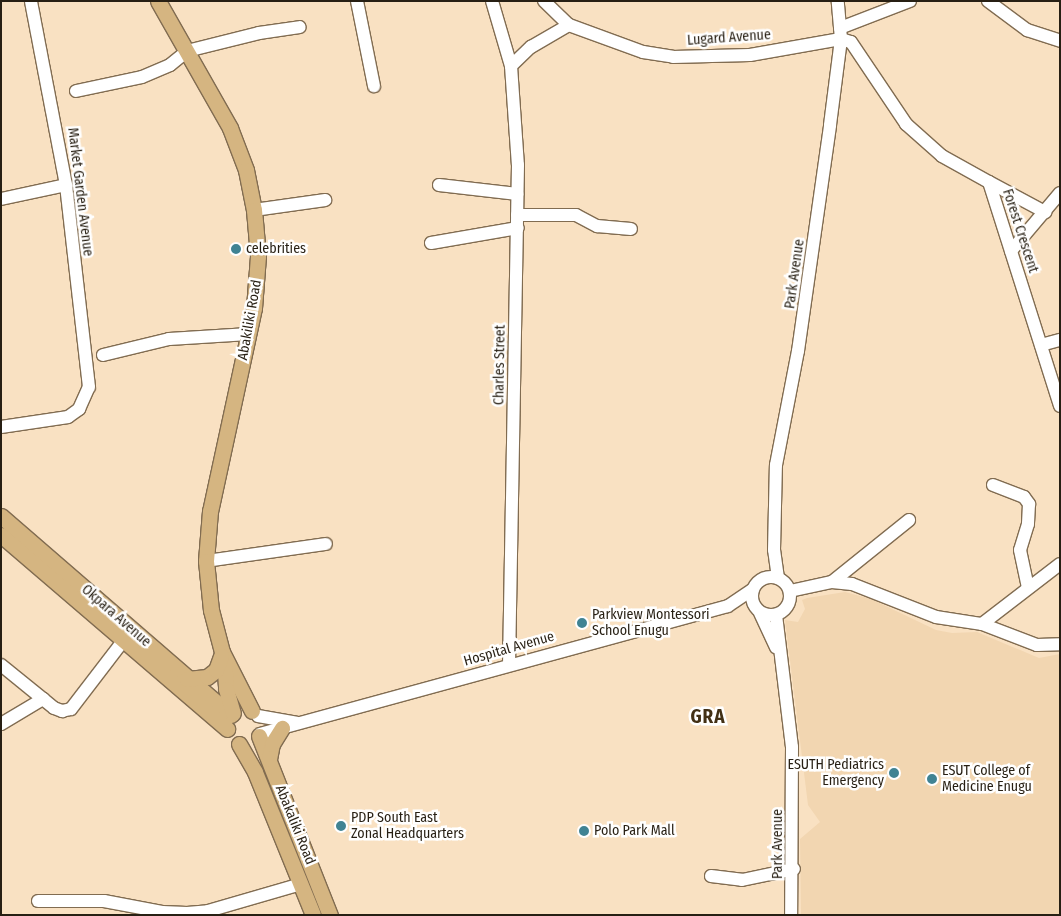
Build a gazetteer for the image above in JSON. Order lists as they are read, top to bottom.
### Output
{
  "streets": {
    "main road": ["Abakiliki Road", "Okpara Avenue", "Abakaliki Road"],
    "street": [
      "Lugard Avenue",
      "Market Garden Avenue",
      "Forest Crescent",
      "Park Avenue",
      "Charles Street",
      "Hospital Avenue"
    ]
  },
  "crossings": [
    ["Lugard Avenue", "Forest Crescent"],
    ["Lugard Avenue", "Park Avenue"],
    ["Forest Crescent", "Park Avenue"],
    ["Charles Street", "Hospital Avenue"],
    ["Okpara Avenue", "Hospital Avenue"],
    ["Okpara Avenue", "Abakaliki Road"],
    ["Hospital Avenue", "Abakaliki Road"]
  ],
  "districts": ["GRA"],
  "places": [
    "celebrities",
    "Parkview Montessori School Enugu",
    "ESUTH Pediatrics Emergency",
    "ESUT College of Medicine Enugu",
    "PDP South East Zonal Headquarters",
    "Polo Park Mall"
  ]
}
